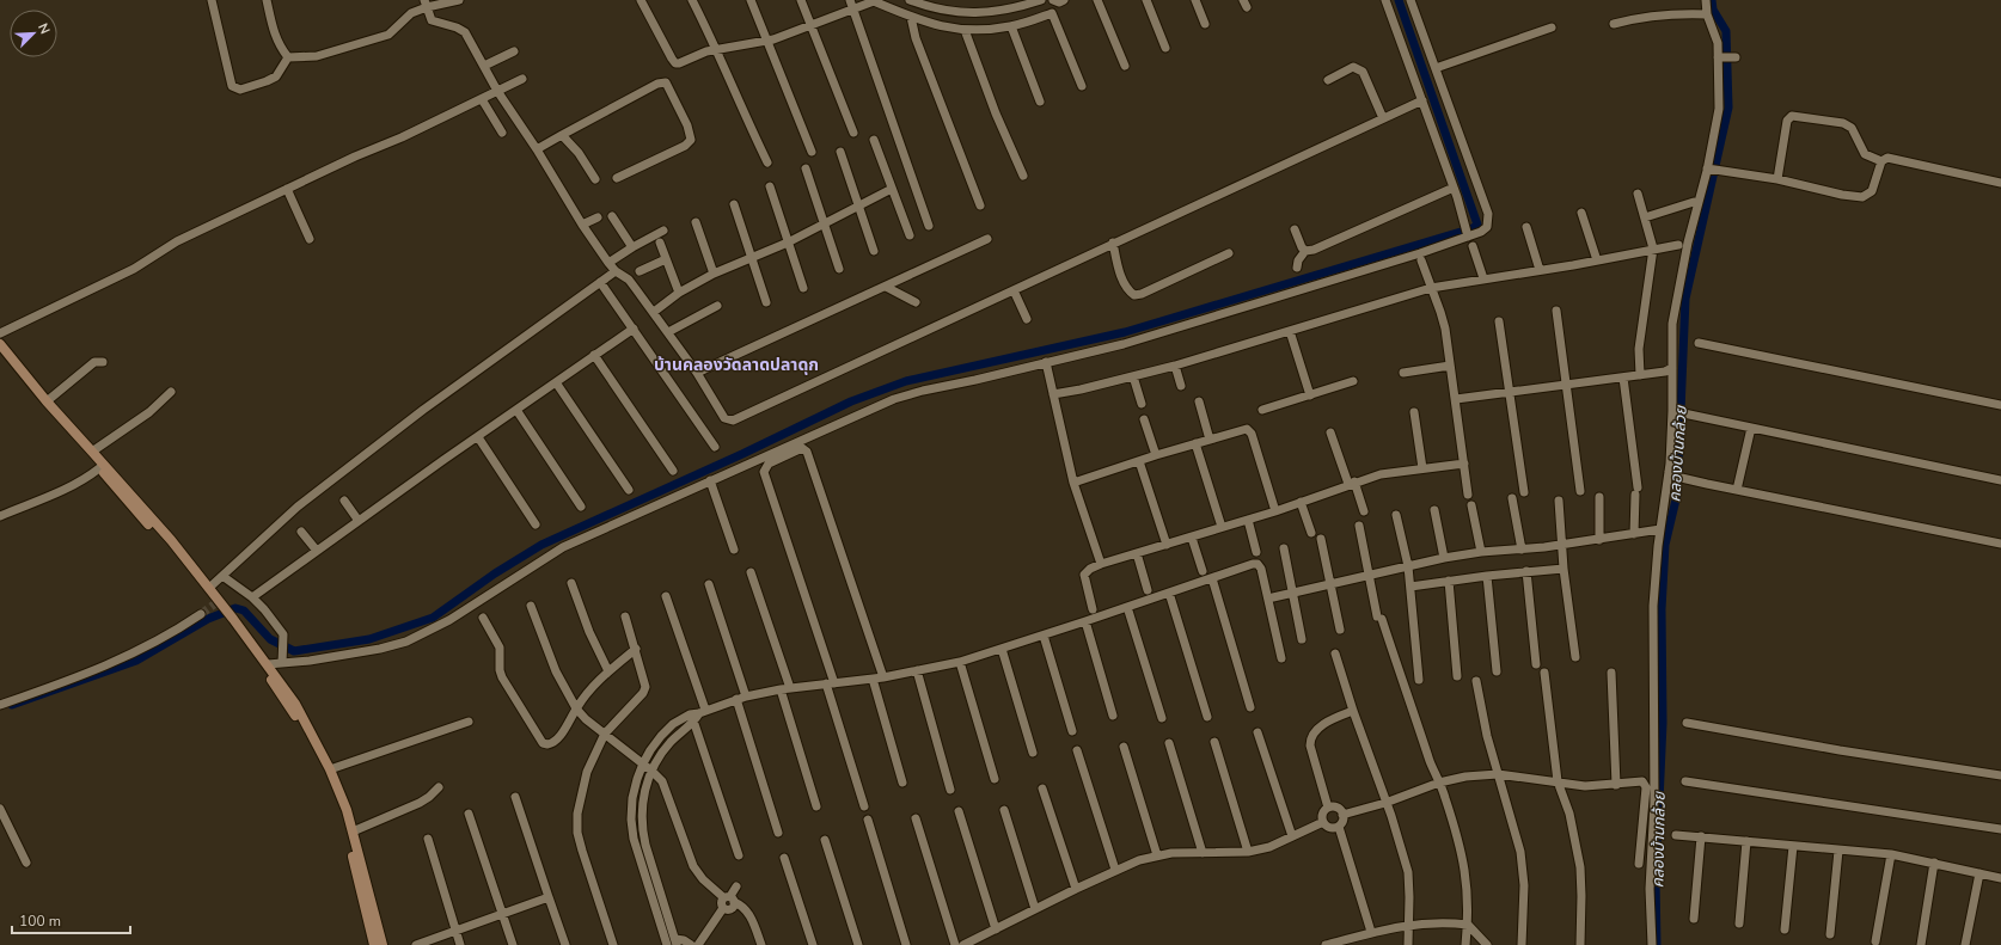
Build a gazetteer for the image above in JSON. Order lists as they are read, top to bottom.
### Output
{
  "districts": ["บ้านคลองวัดลาดปลาดุก"],
  "water": ["คลองบ้านกล้วย"],
  "scale_bar": "100 m",
  "north": "top right"
}
